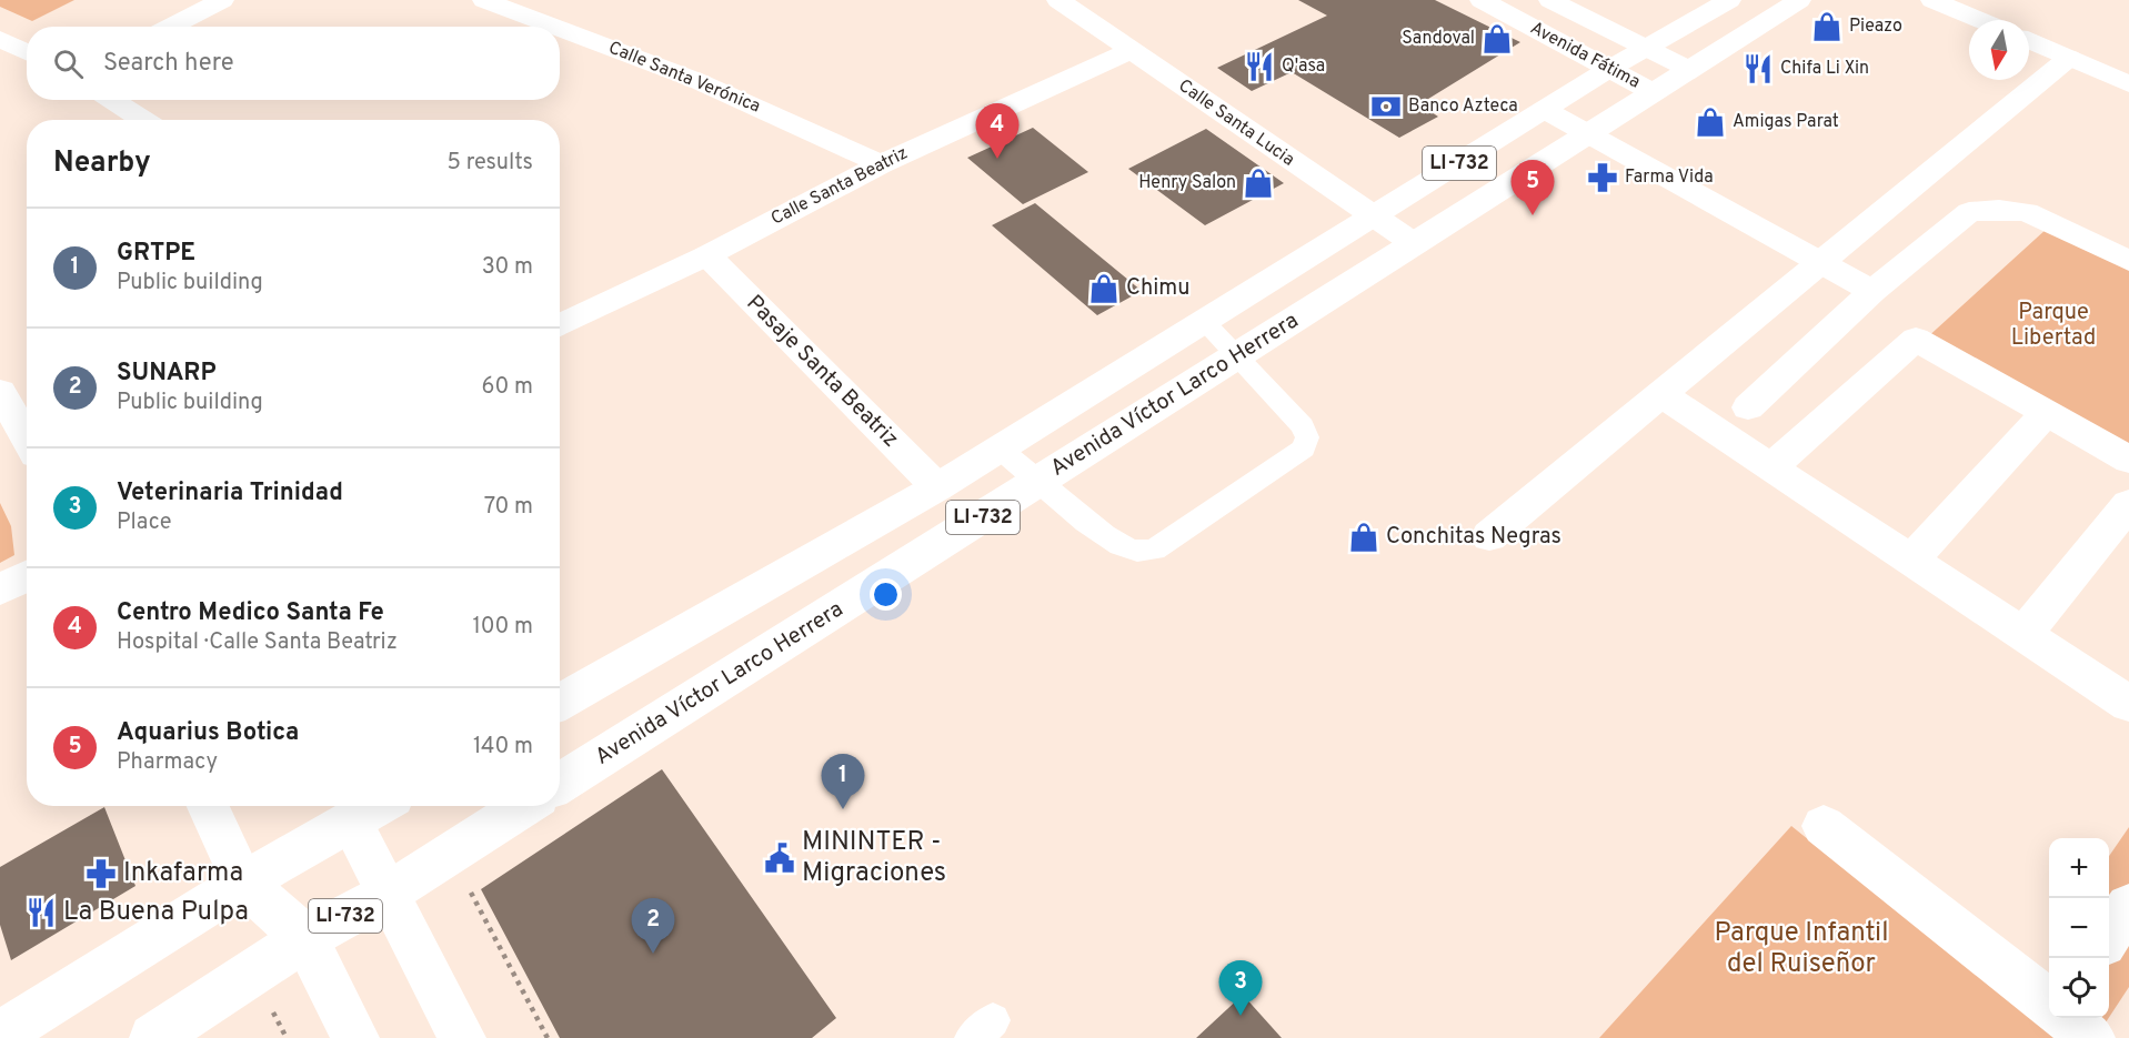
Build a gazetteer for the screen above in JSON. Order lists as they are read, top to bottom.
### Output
{
  "streets": {
    "street": [
      "Avenida Fátima",
      "Calle Santa Verónica",
      "Calle Santa Lucia",
      "LI-732",
      "Calle Santa Beatriz",
      "Pasaje Santa Beatriz",
      "Avenida Víctor Larco Herrera"
    ]
  },
  "crossings": [
    ["Avenida Fátima", "LI-732"],
    ["Avenida Fátima", "Avenida Víctor Larco Herrera"],
    ["Calle Santa Verónica", "Calle Santa Beatriz"],
    ["Calle Santa Lucia", "LI-732"],
    ["Calle Santa Lucia", "Calle Santa Beatriz"],
    ["Calle Santa Lucia", "Avenida Víctor Larco Herrera"],
    ["LI-732", "Pasaje Santa Beatriz"],
    ["Calle Santa Beatriz", "Pasaje Santa Beatriz"]
  ],
  "parks": ["Parque Libertad", "Parque Infantil del Ruiseñor"],
  "places": {
    "shop": [
      "Pieazo",
      "Sandoval",
      "Amigas Parat",
      "Henry Salon",
      "Chimu",
      "Conchitas Negras"
    ],
    "restaurant": ["Q'asa", "Chifa Li Xin", "La Buena Pulpa"],
    "bank": ["Banco Azteca"],
    "pharmacy": ["Farma Vida", "Inkafarma"],
    "public building": ["MININTER - Migraciones"]
  },
  "north": "bottom",
  "page": {
    "search": "Search here",
    "pins": [
      "4",
      "5",
      "1",
      "2",
      "3"
    ],
    "heading": ["Nearby", "5 results"],
    "list": [
      {
        "mark": "1",
        "name": "GRTPE",
        "note": "Public building",
        "value": "30 m"
      },
      {
        "mark": "2",
        "name": "SUNARP",
        "note": "Public building",
        "value": "60 m"
      },
      {
        "mark": "3",
        "name": "Veterinaria Trinidad",
        "note": "Place",
        "value": "70 m"
      },
      {
        "mark": "4",
        "name": "Centro Medico Santa Fe",
        "note": "Hospital · Calle Santa Beatriz",
        "value": "100 m"
      },
      {
        "mark": "5",
        "name": "Aquarius Botica",
        "note": "Pharmacy",
        "value": "140 m"
      }
    ],
    "map_buttons": ["+", "−"]
  }
}
